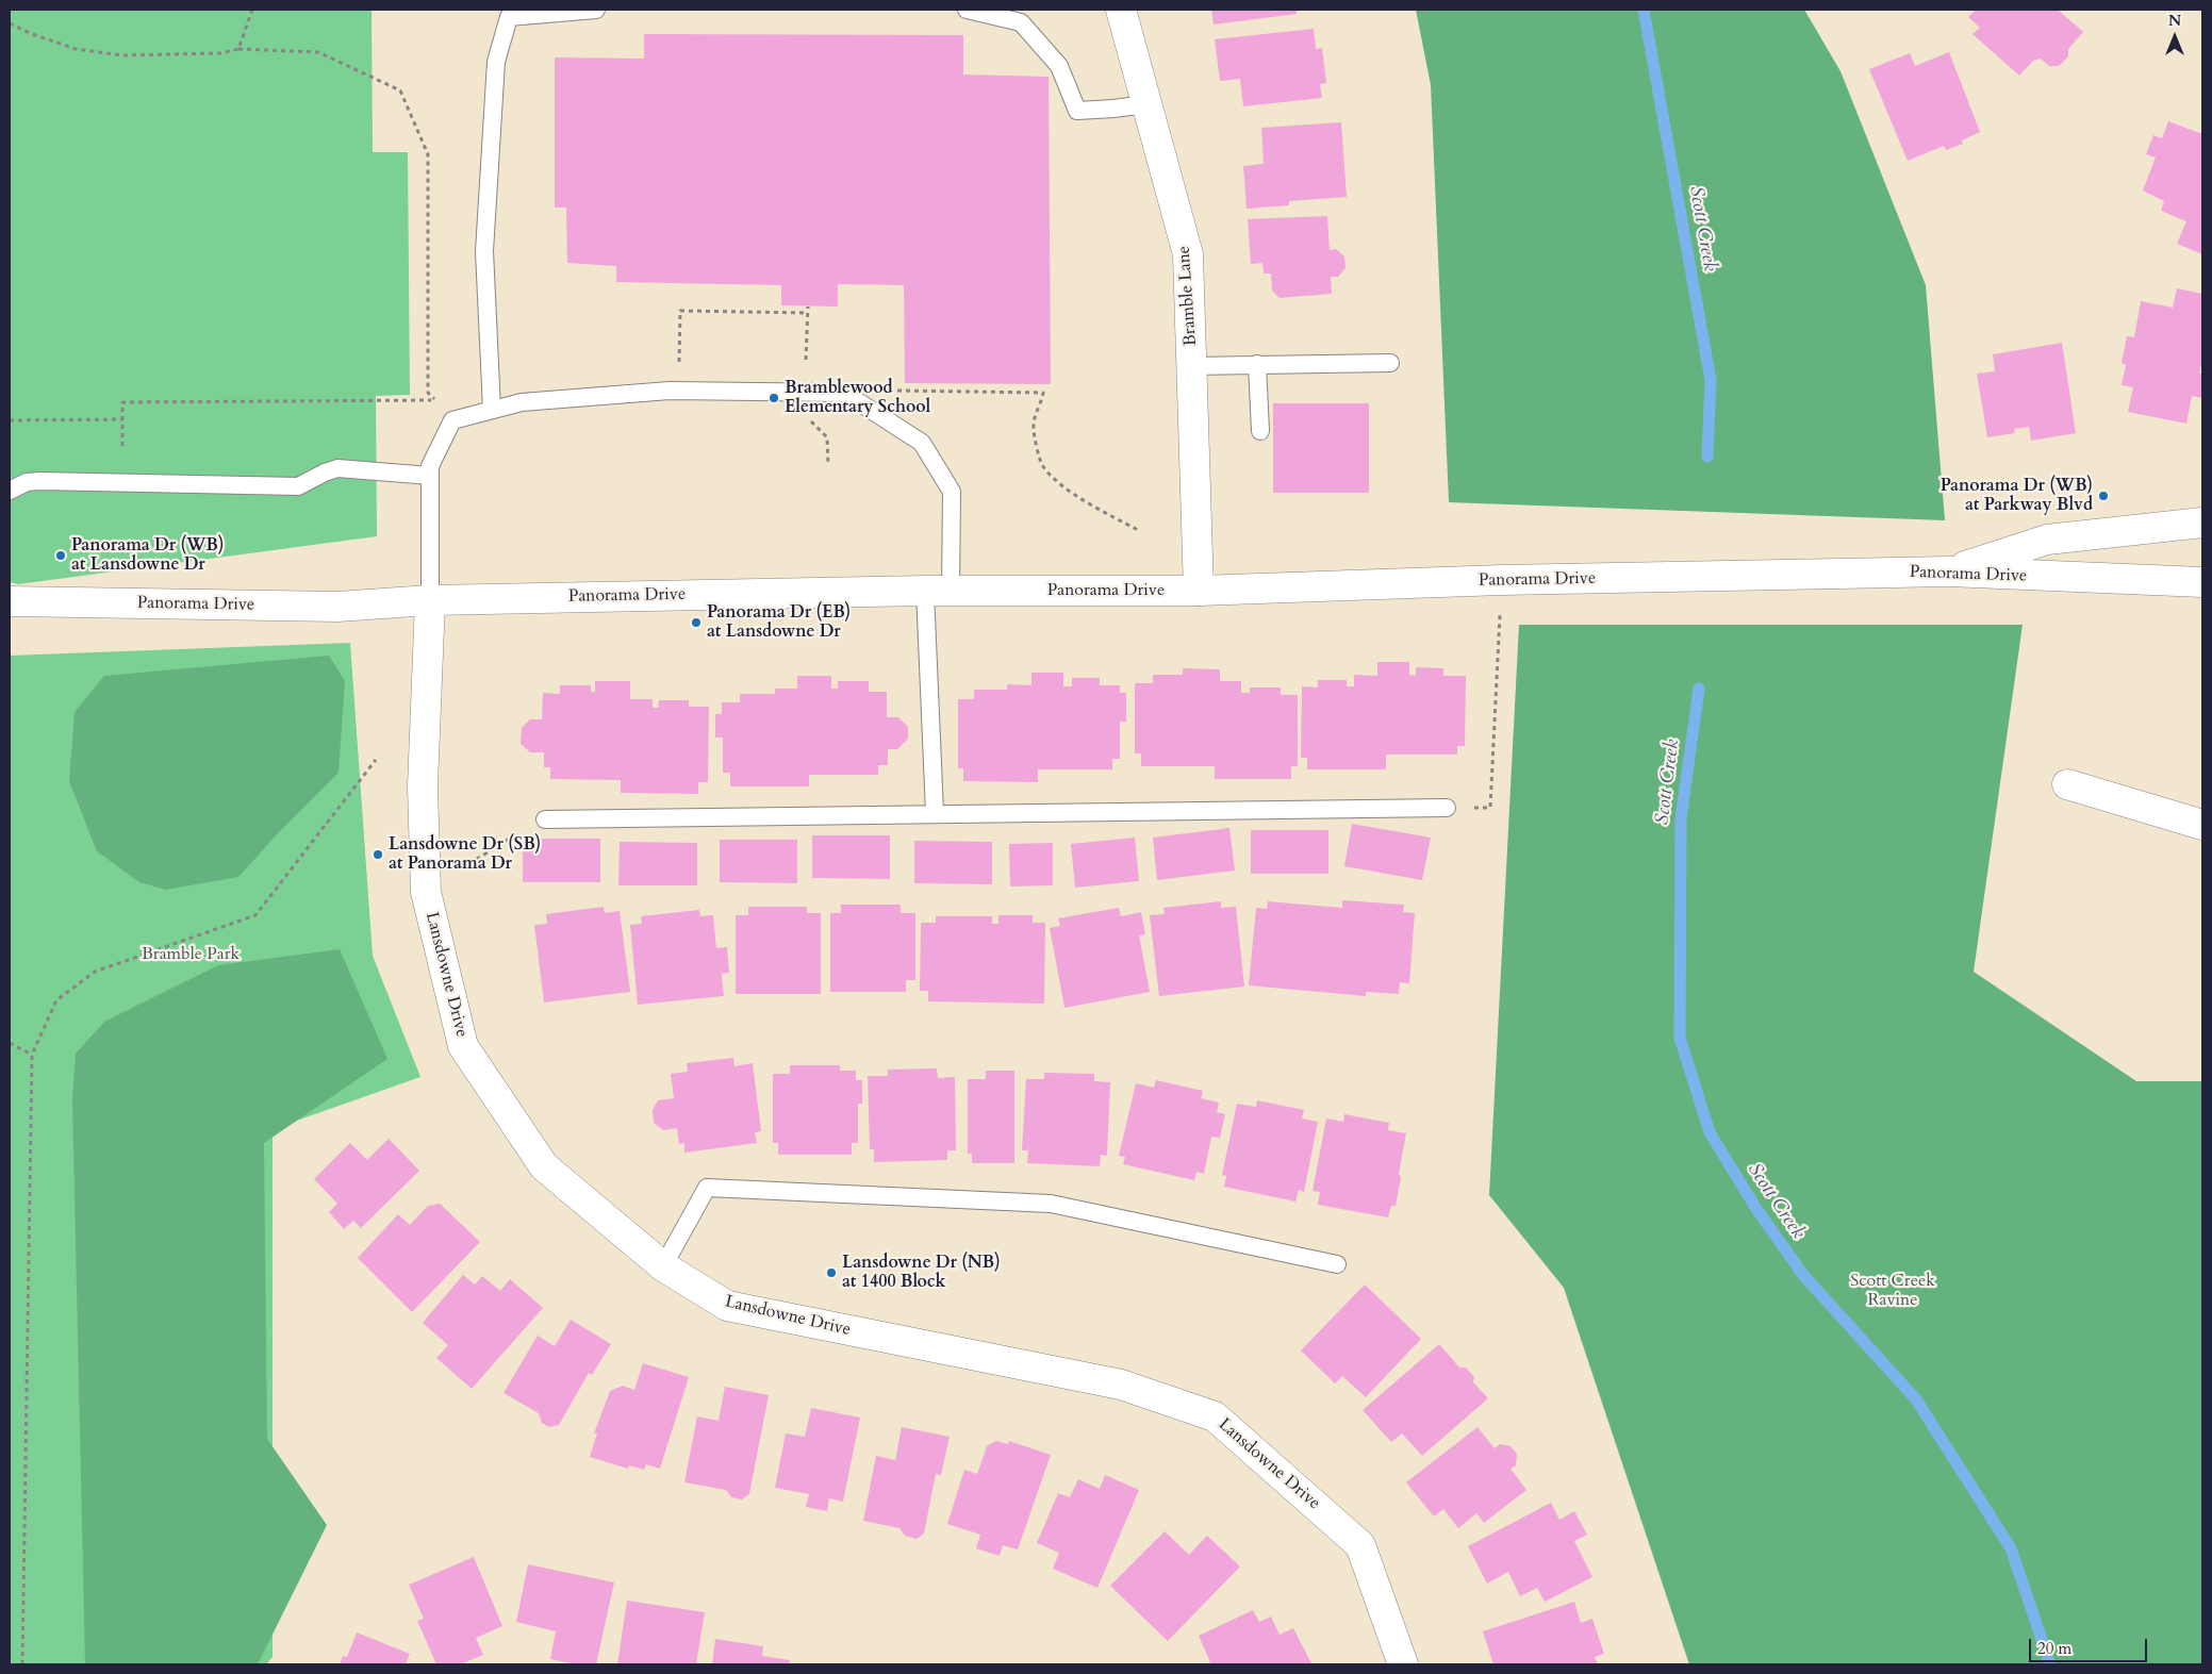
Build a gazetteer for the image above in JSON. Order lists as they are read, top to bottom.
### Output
{
  "streets": {
    "street": ["Bramble Lane", "Panorama Drive", "Lansdowne Drive"]
  },
  "crossings": [
    ["Bramble Lane", "Panorama Drive"],
    ["Panorama Drive", "Lansdowne Drive"]
  ],
  "water": ["Scott Creek"],
  "parks": ["Bramble Park", "Scott Creek Ravine"],
  "places": [
    "Bramblewood Elementary School",
    "Panorama Dr (WB) at Parkway Blvd",
    "Panorama Dr (WB) at Lansdowne Dr",
    "Panorama Dr (EB) at Lansdowne Dr",
    "Lansdowne Dr (SB) at Panorama Dr",
    "Lansdowne Dr (NB) at 1400 Block"
  ],
  "scale_bar": "20 m",
  "north": "top"
}
